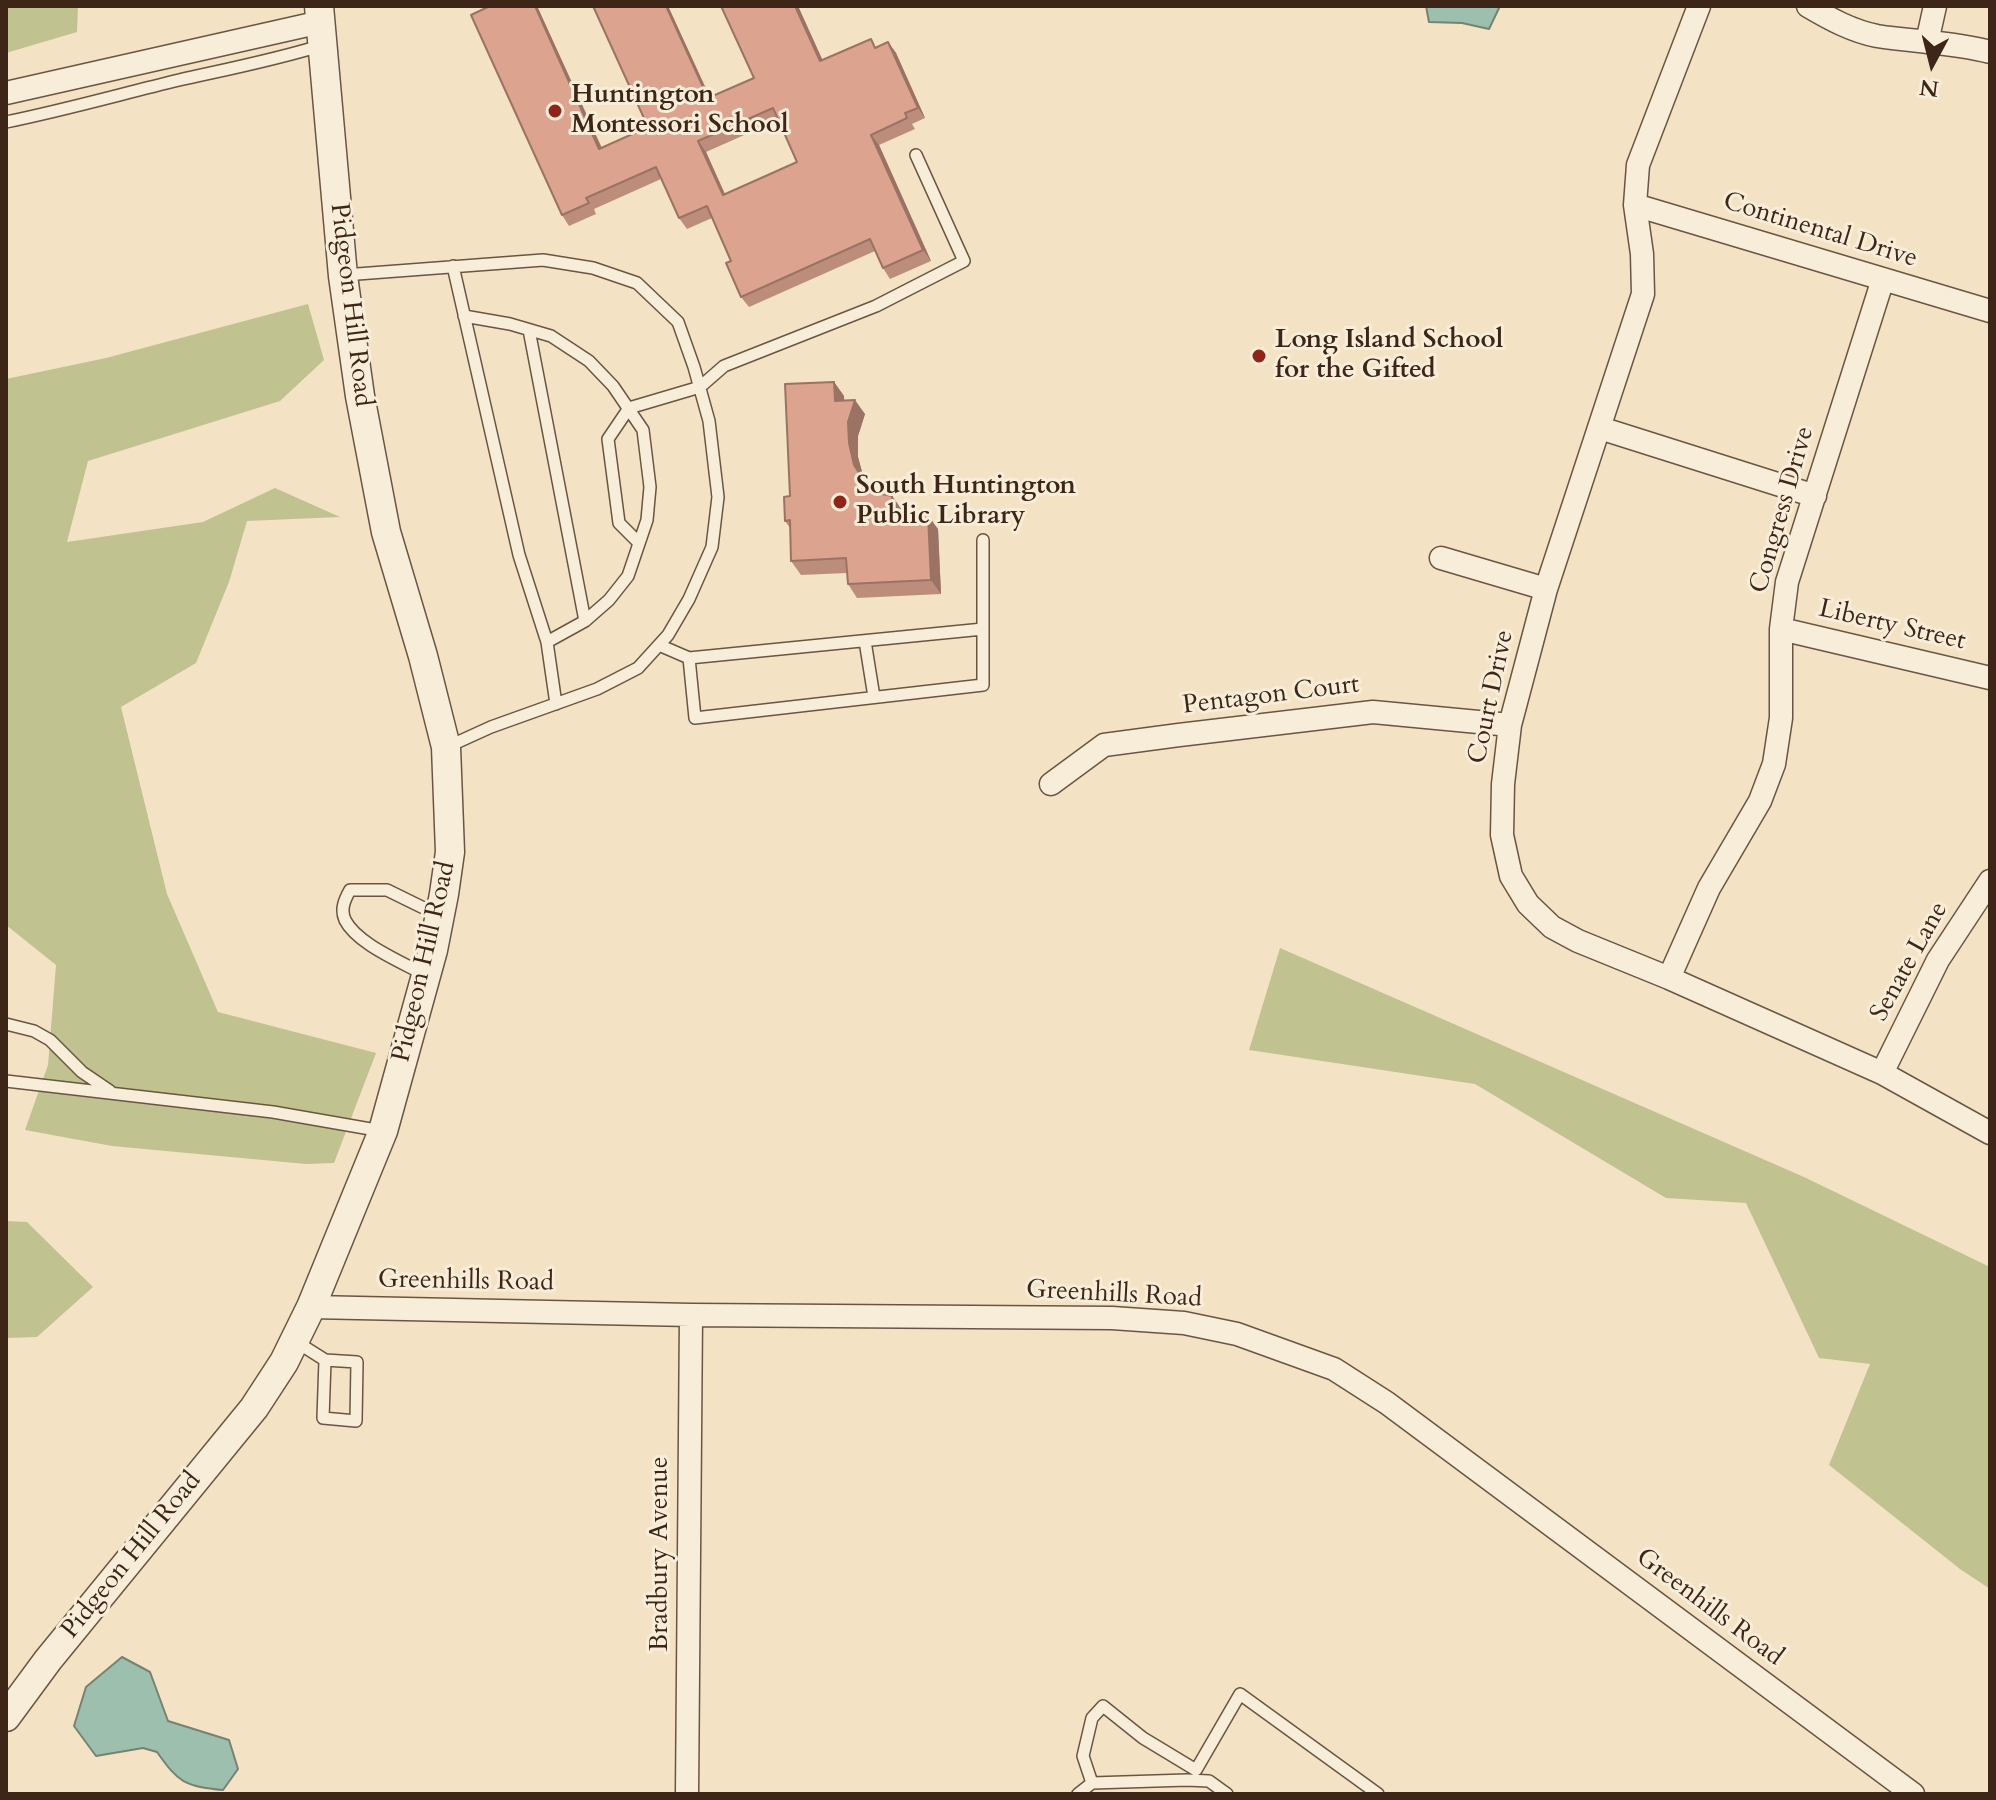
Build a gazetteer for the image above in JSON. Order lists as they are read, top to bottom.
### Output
{
  "streets": {
    "street": [
      "Continental Drive",
      "Pidgeon Hill Road",
      "Congress Drive",
      "Liberty Street",
      "Pentagon Court",
      "Court Drive",
      "Senate Lane",
      "Greenhills Road",
      "Bradbury Avenue"
    ]
  },
  "crossings": [
    ["Continental Drive", "Congress Drive"],
    ["Continental Drive", "Court Drive"],
    ["Pidgeon Hill Road", "Greenhills Road"],
    ["Congress Drive", "Liberty Street"],
    ["Congress Drive", "Court Drive"],
    ["Pentagon Court", "Court Drive"],
    ["Court Drive", "Senate Lane"],
    ["Greenhills Road", "Bradbury Avenue"]
  ],
  "places": ["Huntington Montessori School", "Long Island School for the Gifted", "South Huntington Public Library"],
  "north": "bottom"
}
